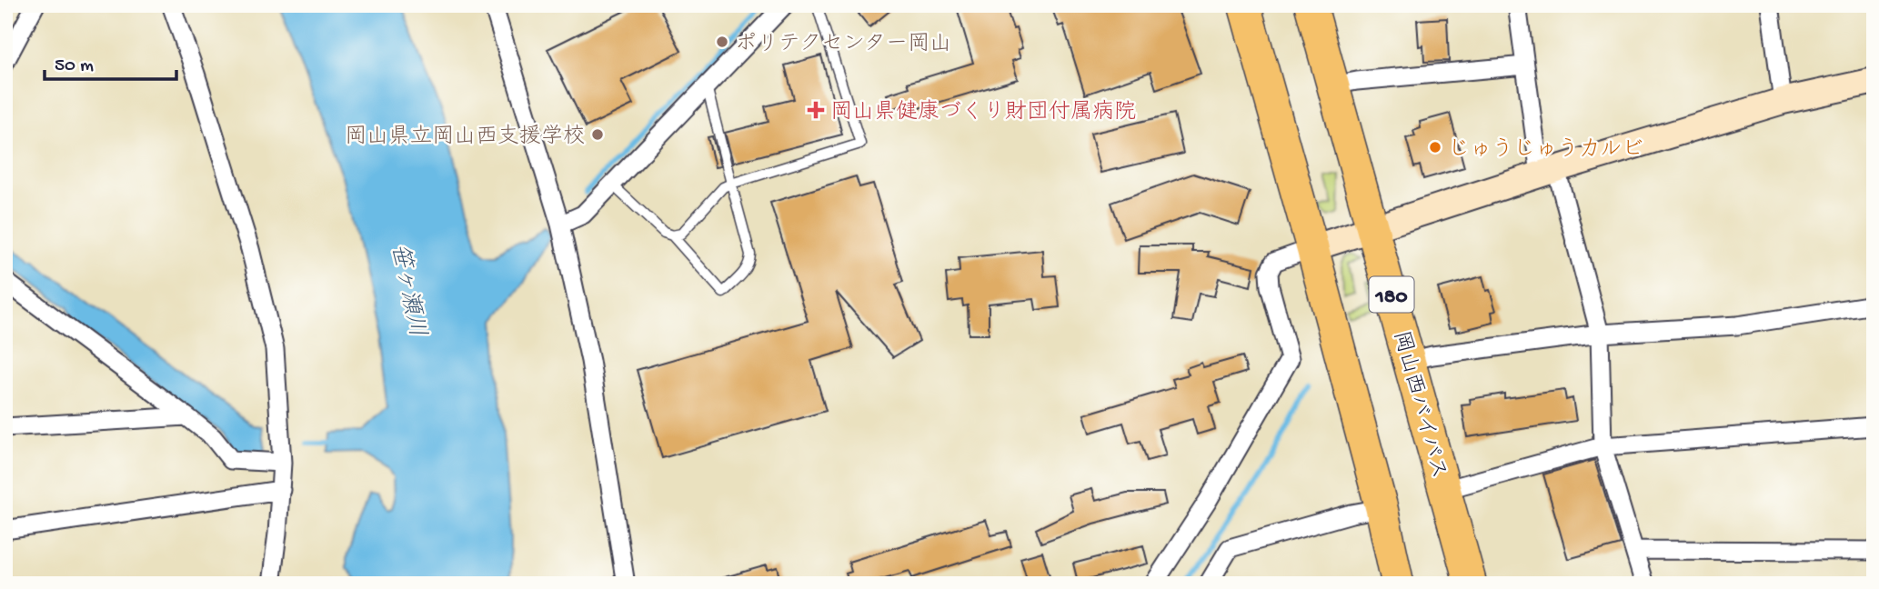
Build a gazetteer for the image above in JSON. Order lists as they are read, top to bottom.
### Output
{
  "streets": {
    "highway": ["180", "岡山西バイパス"]
  },
  "water": ["笹ヶ瀬川"],
  "places": {
    "other": ["ポリテクセンター岡山", "岡山県立岡山西支援学校", "じゅうじゅうカルビ"],
    "health": ["岡山県健康づくり財団付属病院"]
  },
  "scale_bar": "50 m"
}
